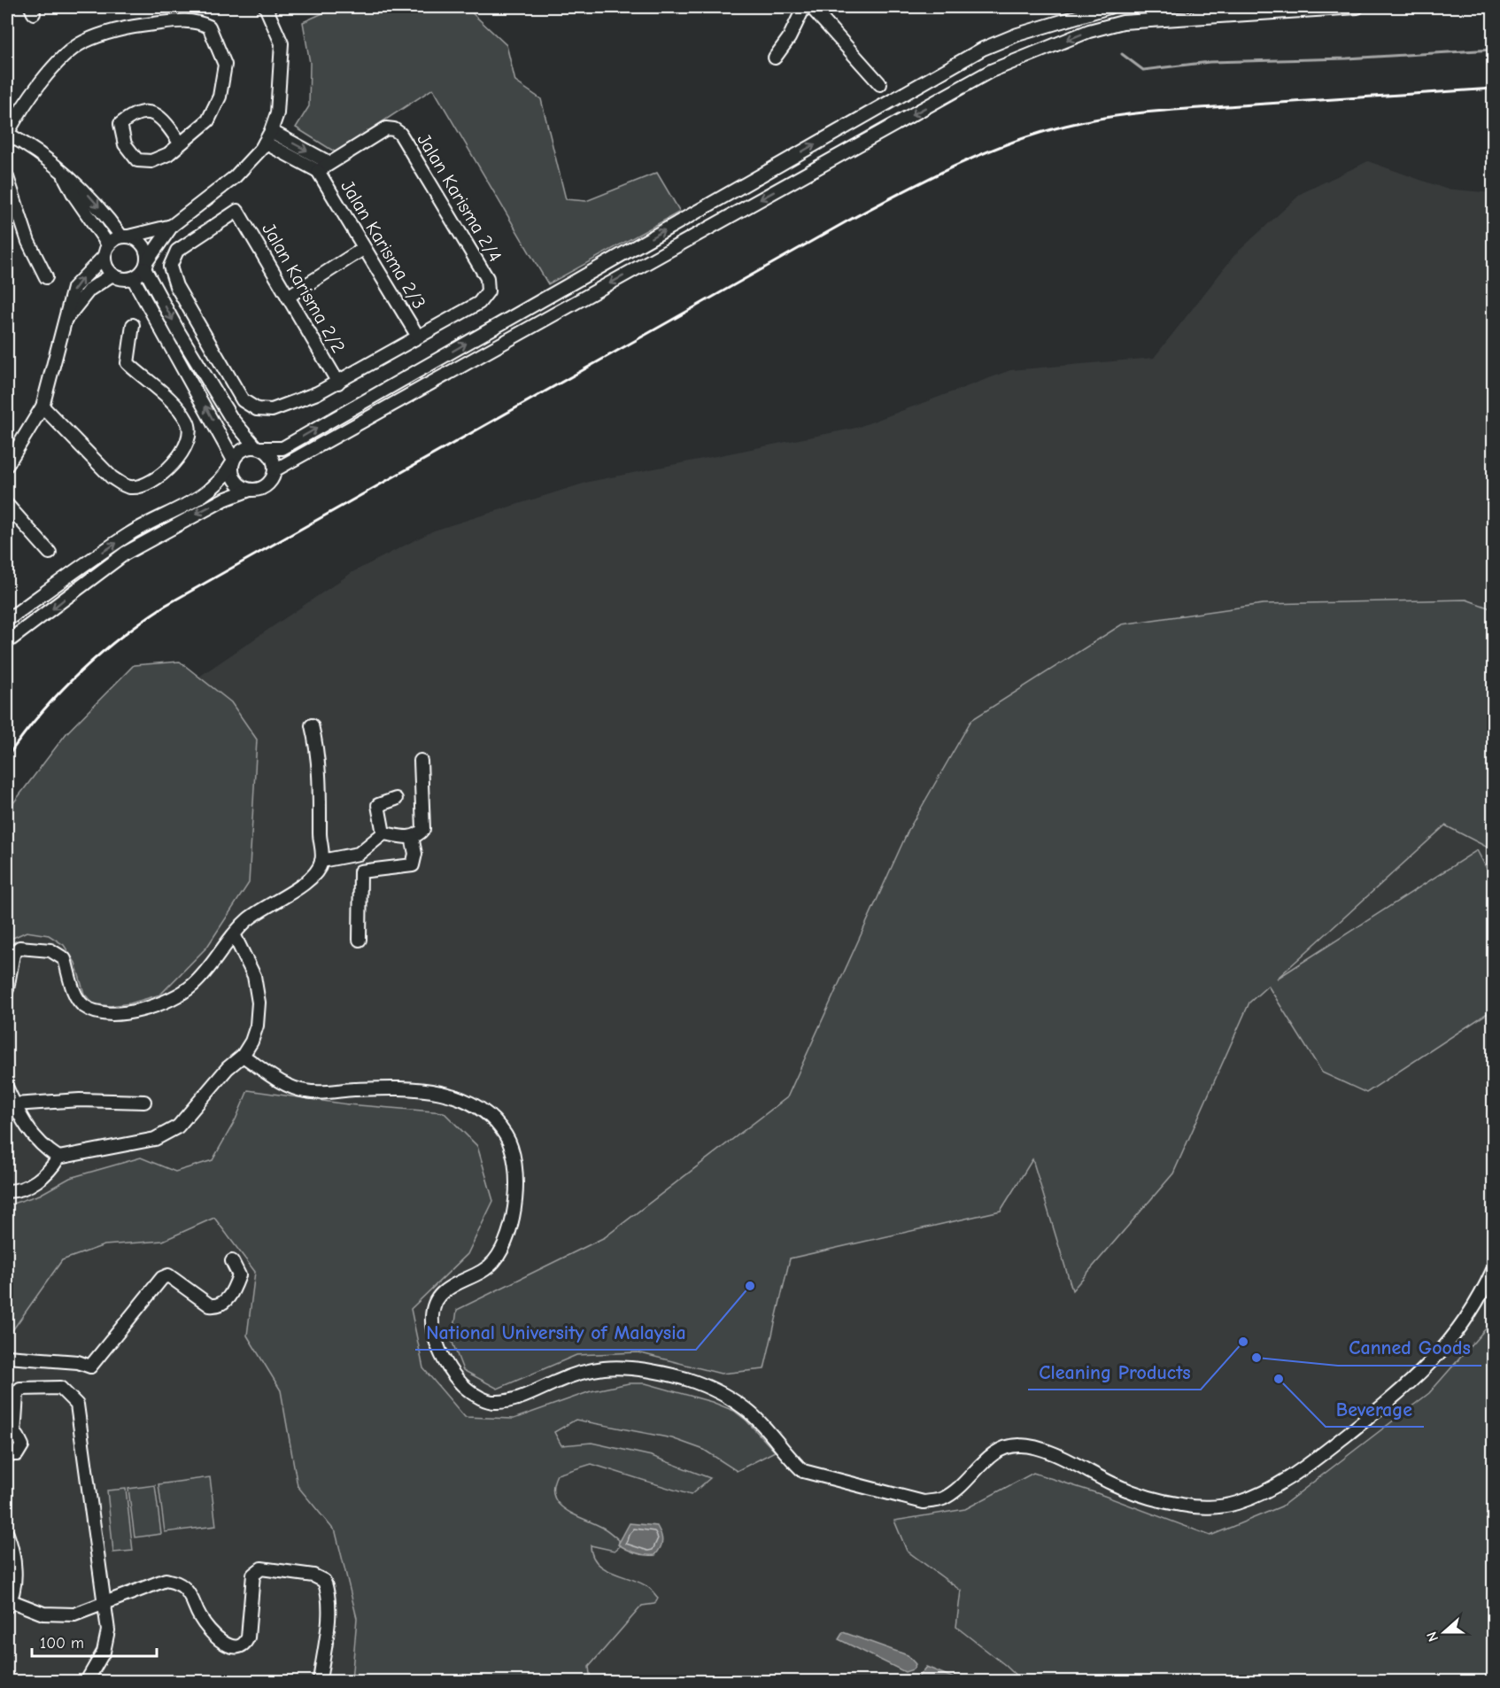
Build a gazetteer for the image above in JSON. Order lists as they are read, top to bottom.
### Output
{
  "streets": {
    "street": ["Jalan Karisma 2/4", "Jalan Karisma 2/3", "Jalan Karisma 2/2"]
  },
  "crossings": [
    ["Jalan Karisma 2/4", "Jalan Karisma 2/3"]
  ],
  "places": [
    "National University of Malaysia",
    "Cleaning Products",
    "Canned Goods",
    "Beverage"
  ],
  "scale_bar": "100 m",
  "north": "left"
}
